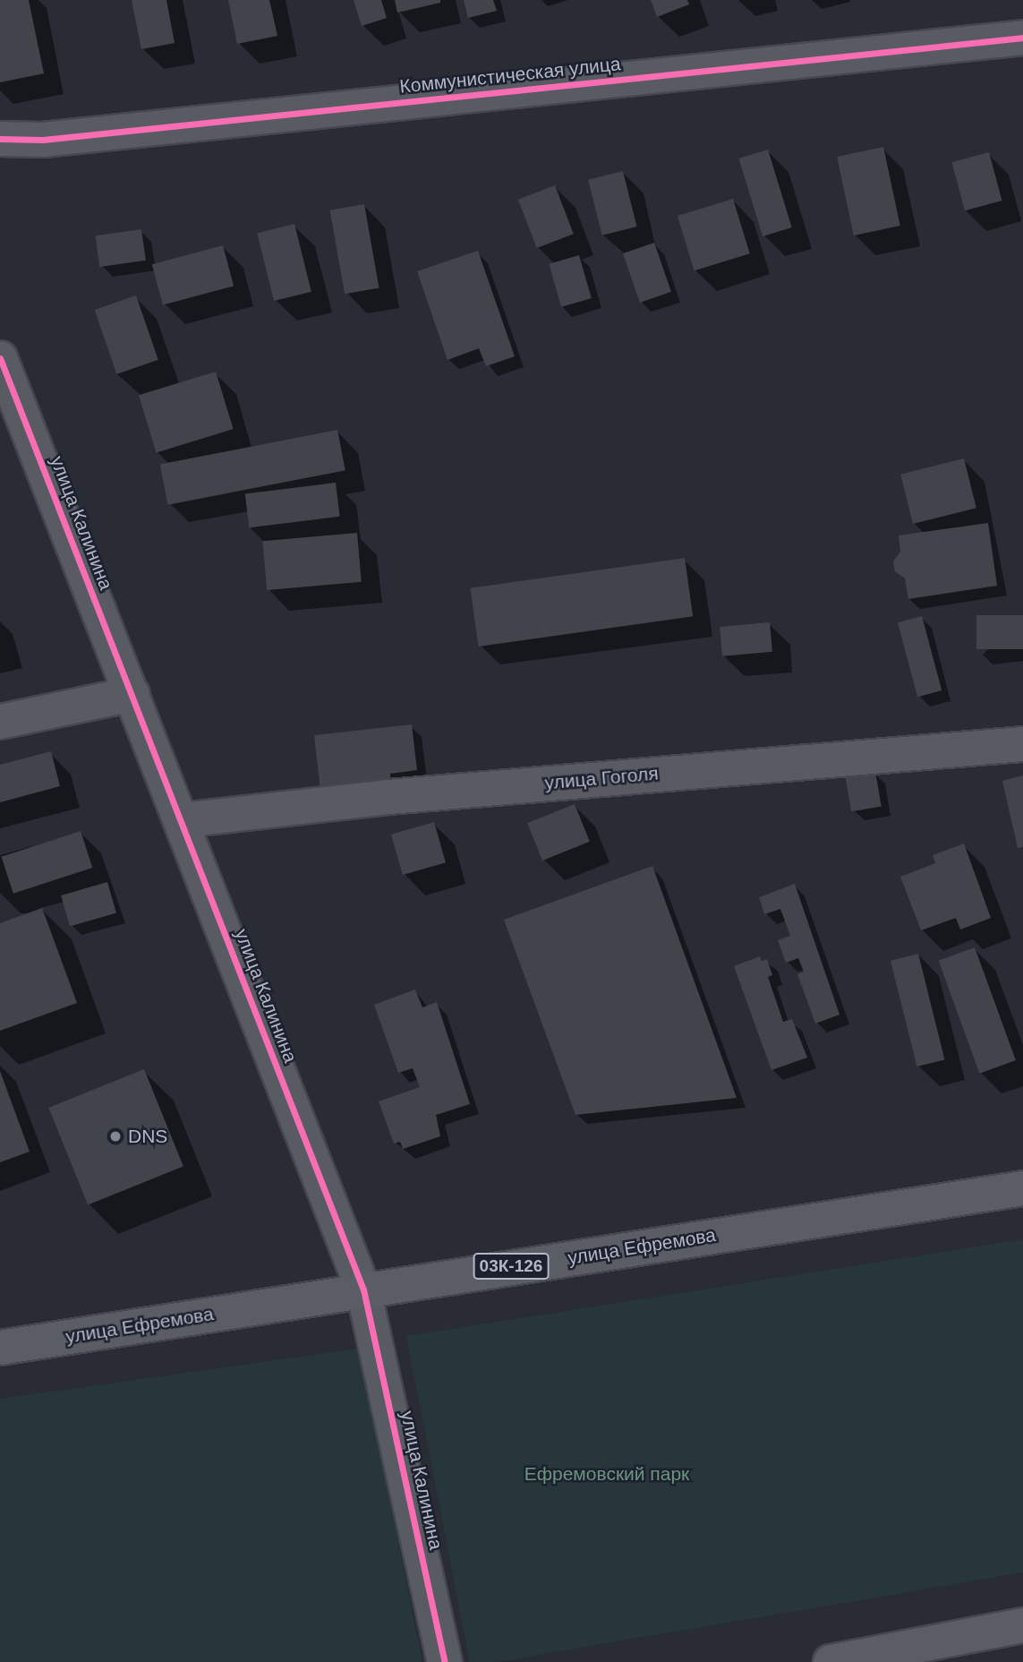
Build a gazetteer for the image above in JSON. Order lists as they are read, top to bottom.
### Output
{
  "streets": {
    "main road": ["улица Ефремова", "03К-126"],
    "street": ["Коммунистическая улица", "улица Калинина", "улица Гоголя"]
  },
  "crossings": [
    ["улица Калинина", "улица Гоголя"],
    ["улица Калинина", "улица Ефремова"]
  ],
  "parks": ["Ефремовский парк"],
  "places": ["DNS"]
}
